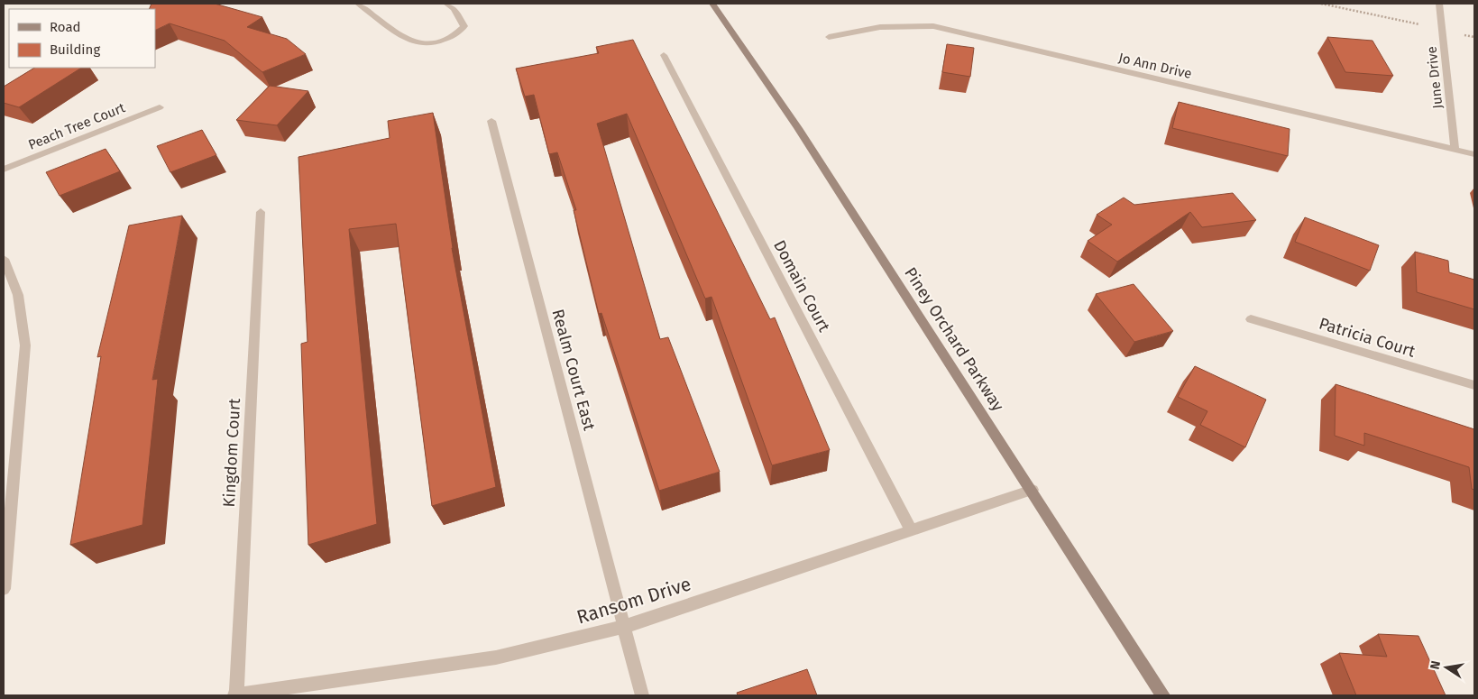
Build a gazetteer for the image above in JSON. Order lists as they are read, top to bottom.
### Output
{
  "streets": {
    "main road": ["Piney Orchard Parkway"],
    "street": [
      "Jo Ann Drive",
      "June Drive",
      "Peach Tree Court",
      "Domain Court",
      "Patricia Court",
      "Realm Court East",
      "Kingdom Court",
      "Ransom Drive"
    ]
  },
  "crossings": [
    ["Jo Ann Drive", "June Drive"],
    ["Domain Court", "Ransom Drive"],
    ["Piney Orchard Parkway", "Ransom Drive"],
    ["Realm Court East", "Ransom Drive"],
    ["Kingdom Court", "Ransom Drive"]
  ],
  "legend": ["Road", "Building"],
  "north": "left"
}
